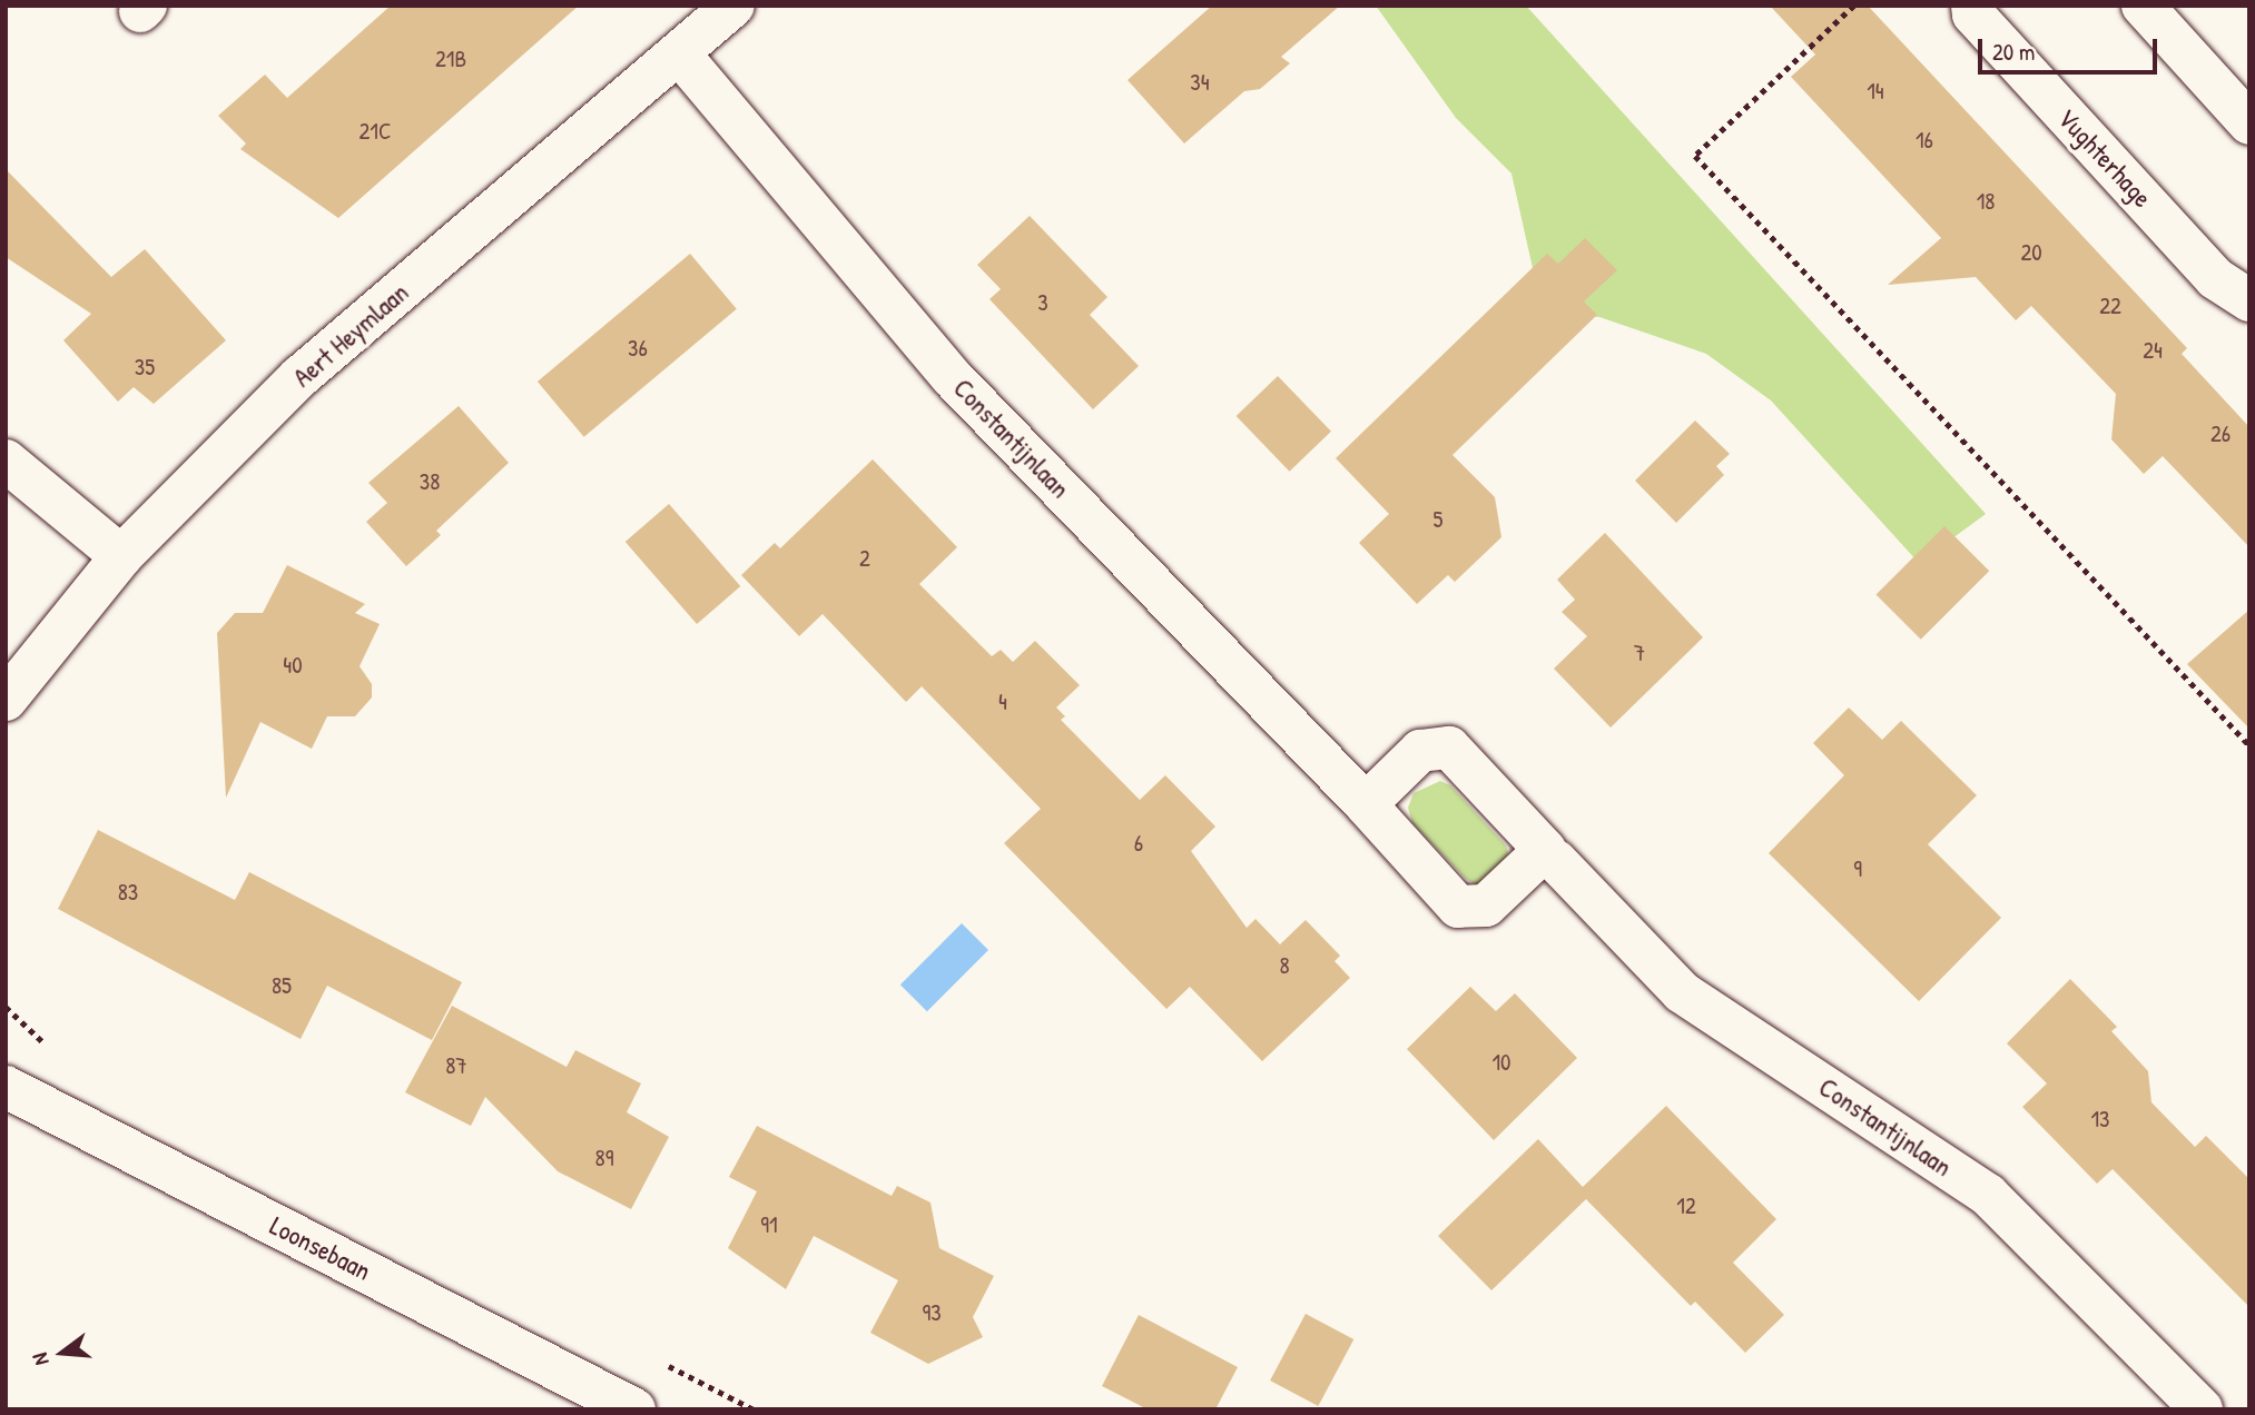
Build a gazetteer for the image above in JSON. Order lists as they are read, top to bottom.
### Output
{
  "streets": {
    "street": [
      "Vughterhage",
      "Aert Heymlaan",
      "Constantijnlaan",
      "Loonsebaan"
    ]
  },
  "crossings": [
    ["Aert Heymlaan", "Constantijnlaan"]
  ],
  "house_numbers": [
    "21B",
    "34",
    "14",
    "21C",
    "16",
    "18",
    "20",
    "3",
    "22",
    "36",
    "24",
    "35",
    "26",
    "38",
    "5",
    "2",
    "7",
    "40",
    "4",
    "6",
    "9",
    "83",
    "8",
    "85",
    "10",
    "87",
    "13",
    "89",
    "12",
    "91",
    "93"
  ],
  "scale_bar": "20 m",
  "north": "left"
}
